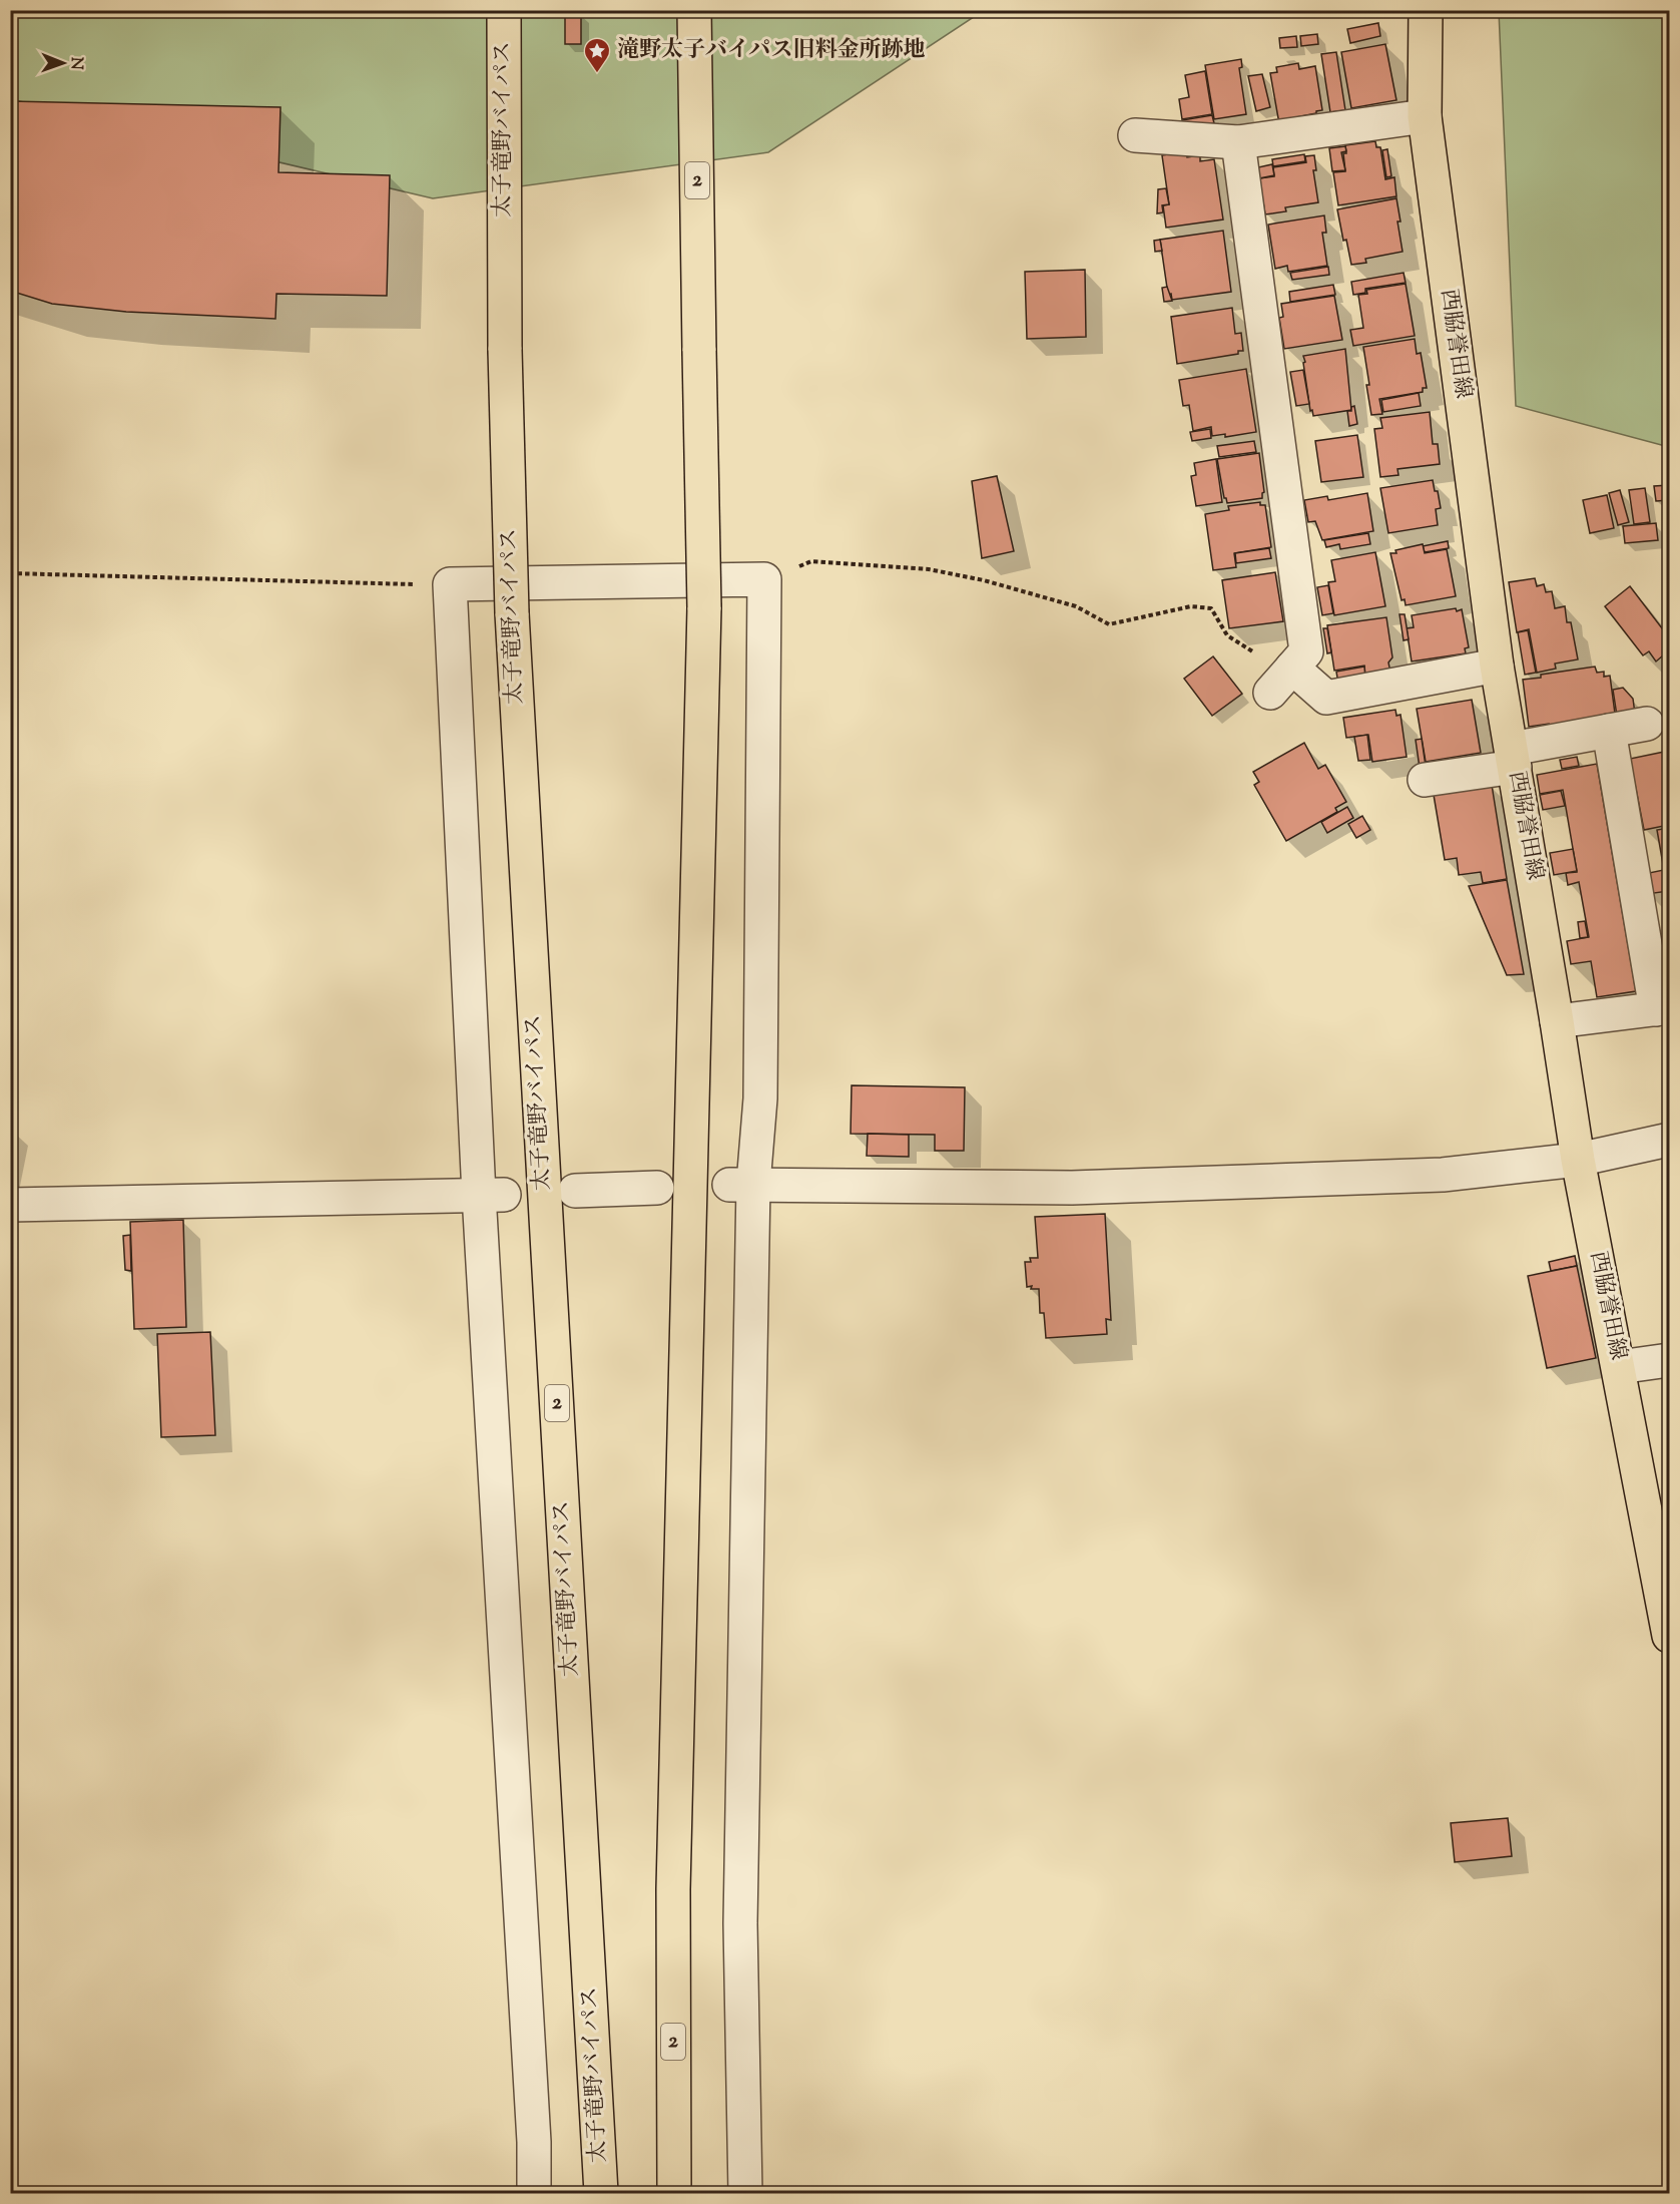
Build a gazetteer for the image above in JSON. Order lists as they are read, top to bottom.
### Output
{
  "streets": {
    "main road": ["太子竜野バイパス", "2", "西脇誉田線"]
  },
  "places": {
    "place": ["滝野太子バイパス旧料金所跡地"]
  },
  "north": "right"
}
